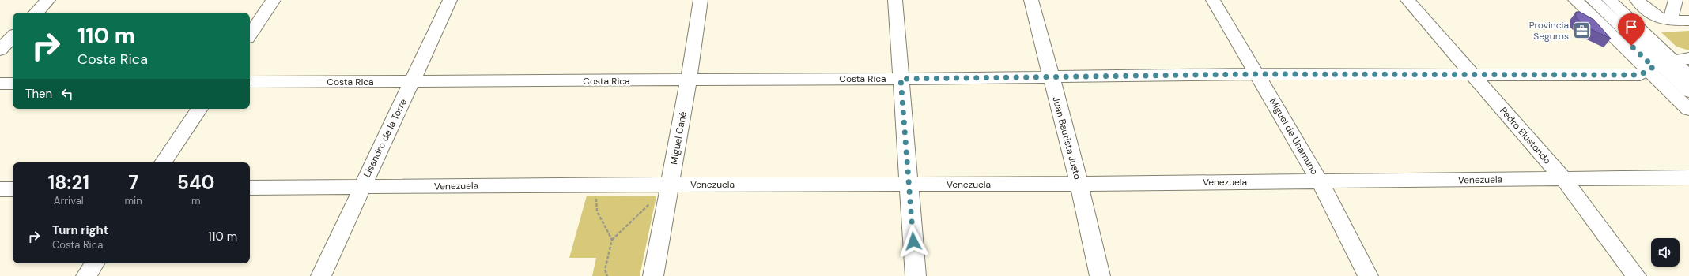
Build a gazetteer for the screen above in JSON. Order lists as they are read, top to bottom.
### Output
{
  "streets": {
    "street": [
      "Costa Rica",
      "Pedro Elustondo",
      "Miguel de Unamuno",
      "Lisandro de la Torre",
      "Miguel Cané",
      "Juan Bautista Justo",
      "Venezuela"
    ]
  },
  "crossings": [
    ["Costa Rica", "Pedro Elustondo"],
    ["Costa Rica", "Miguel de Unamuno"],
    ["Costa Rica", "Lisandro de la Torre"],
    ["Costa Rica", "Miguel Cané"],
    ["Costa Rica", "Juan Bautista Justo"],
    ["Pedro Elustondo", "Venezuela"],
    ["Miguel de Unamuno", "Venezuela"],
    ["Lisandro de la Torre", "Venezuela"],
    ["Miguel Cané", "Venezuela"],
    ["Juan Bautista Justo", "Venezuela"]
  ],
  "places": {
    "office": ["Provincia Seguros"]
  },
  "page": {
    "turn": ["110 m", "Costa Rica"],
    "then": "Then",
    "eta": [
      "18:21",
      "Arrival",
      "7",
      "min",
      "540",
      "m"
    ],
    "list": [
      {
        "name": "Turn right",
        "note": "Costa Rica",
        "value": "110 m"
      }
    ]
  }
}
